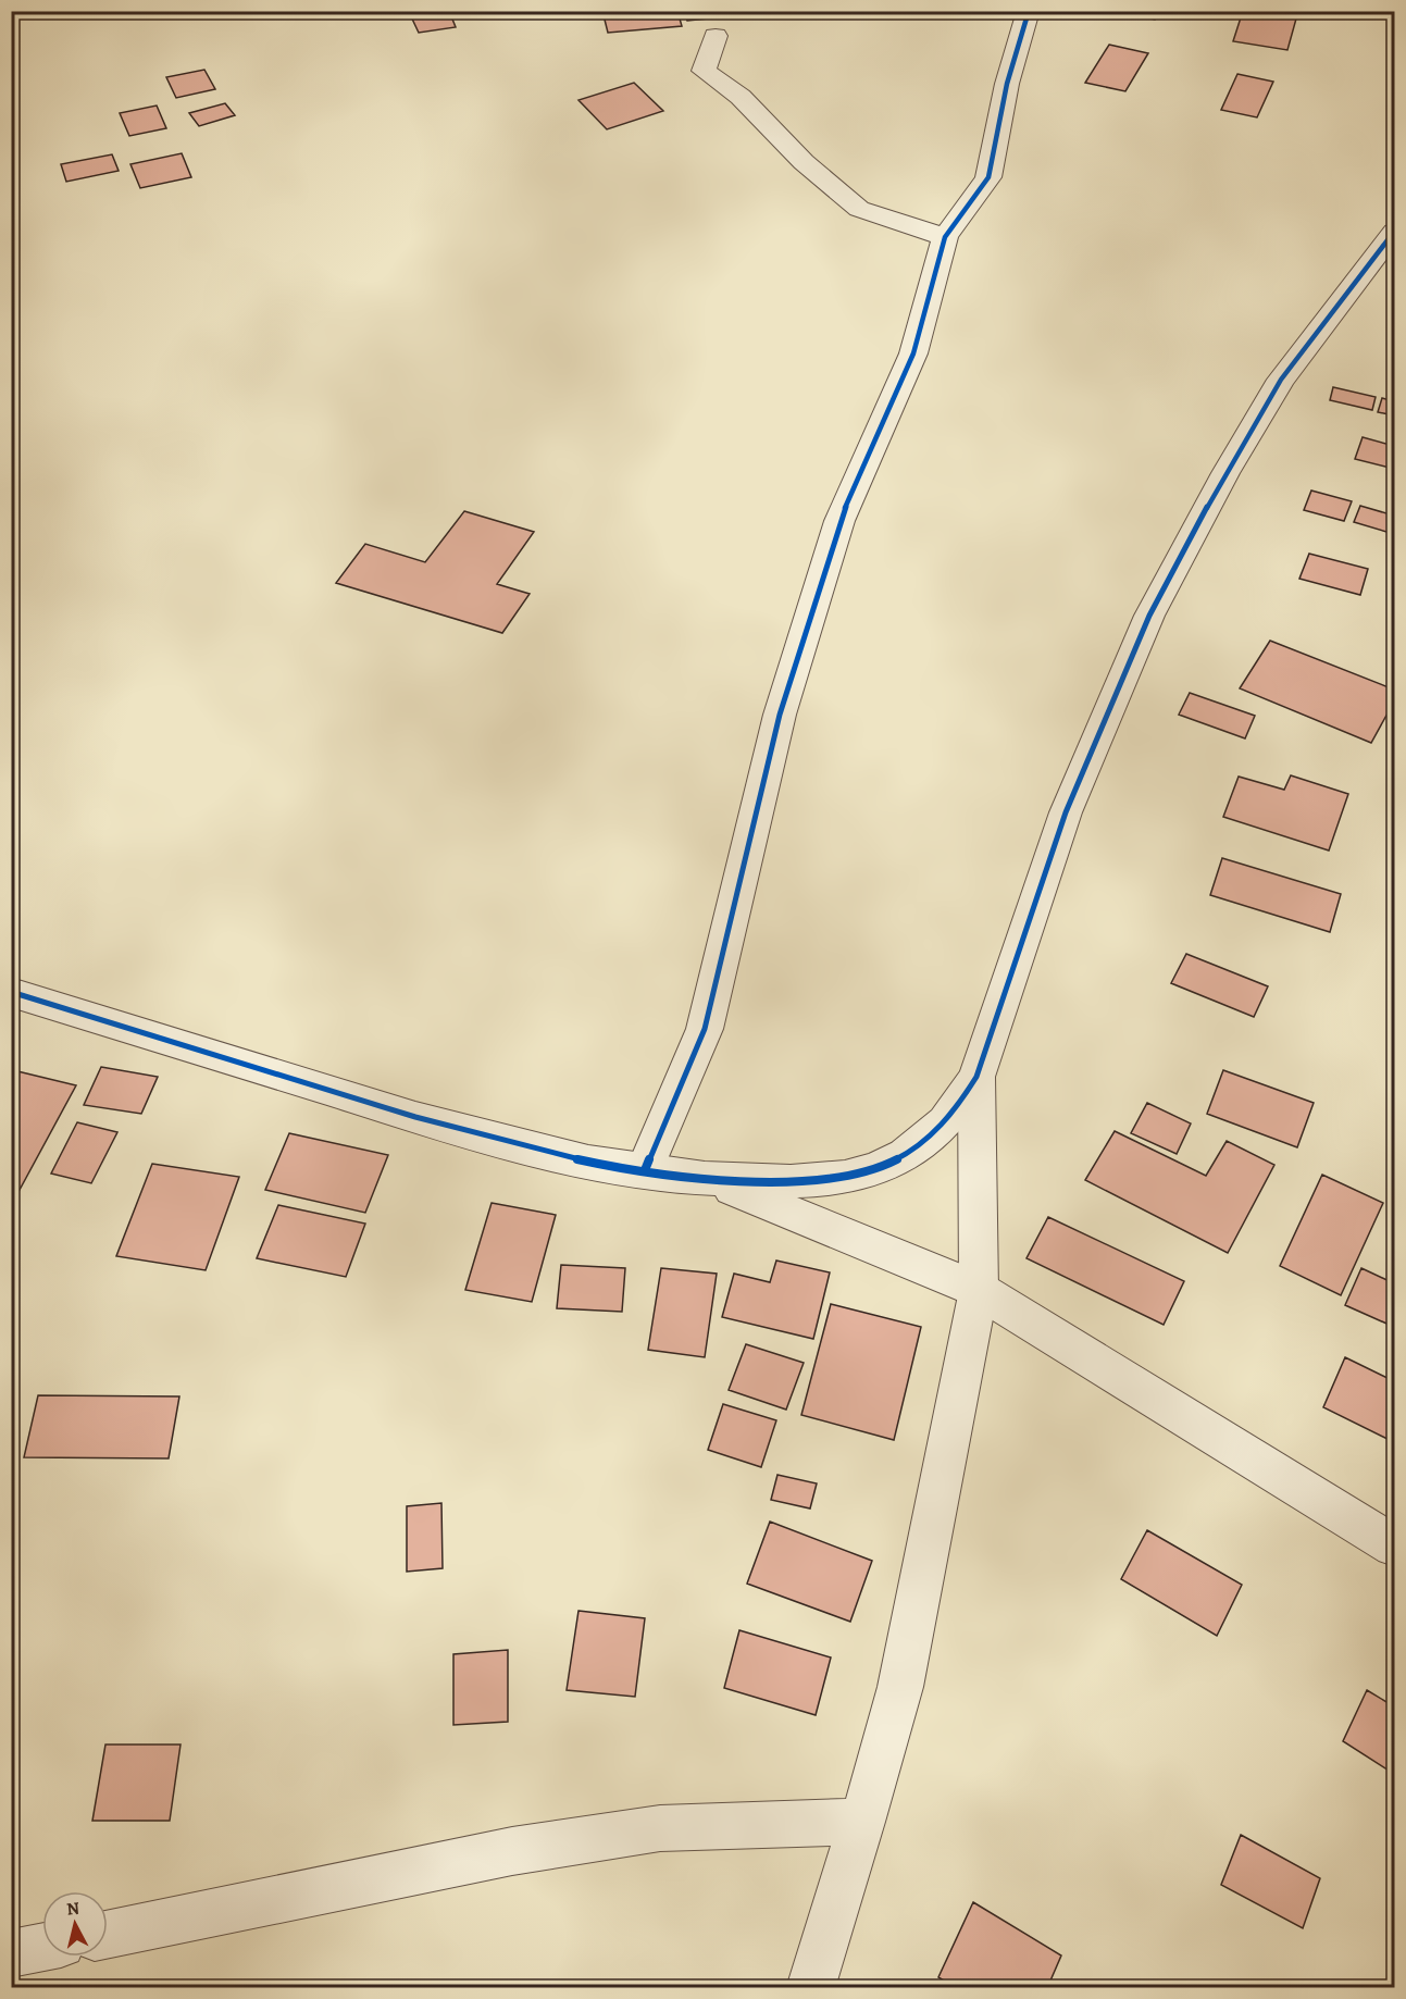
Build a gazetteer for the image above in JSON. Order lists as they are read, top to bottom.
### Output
{
  "north": "top"
}
